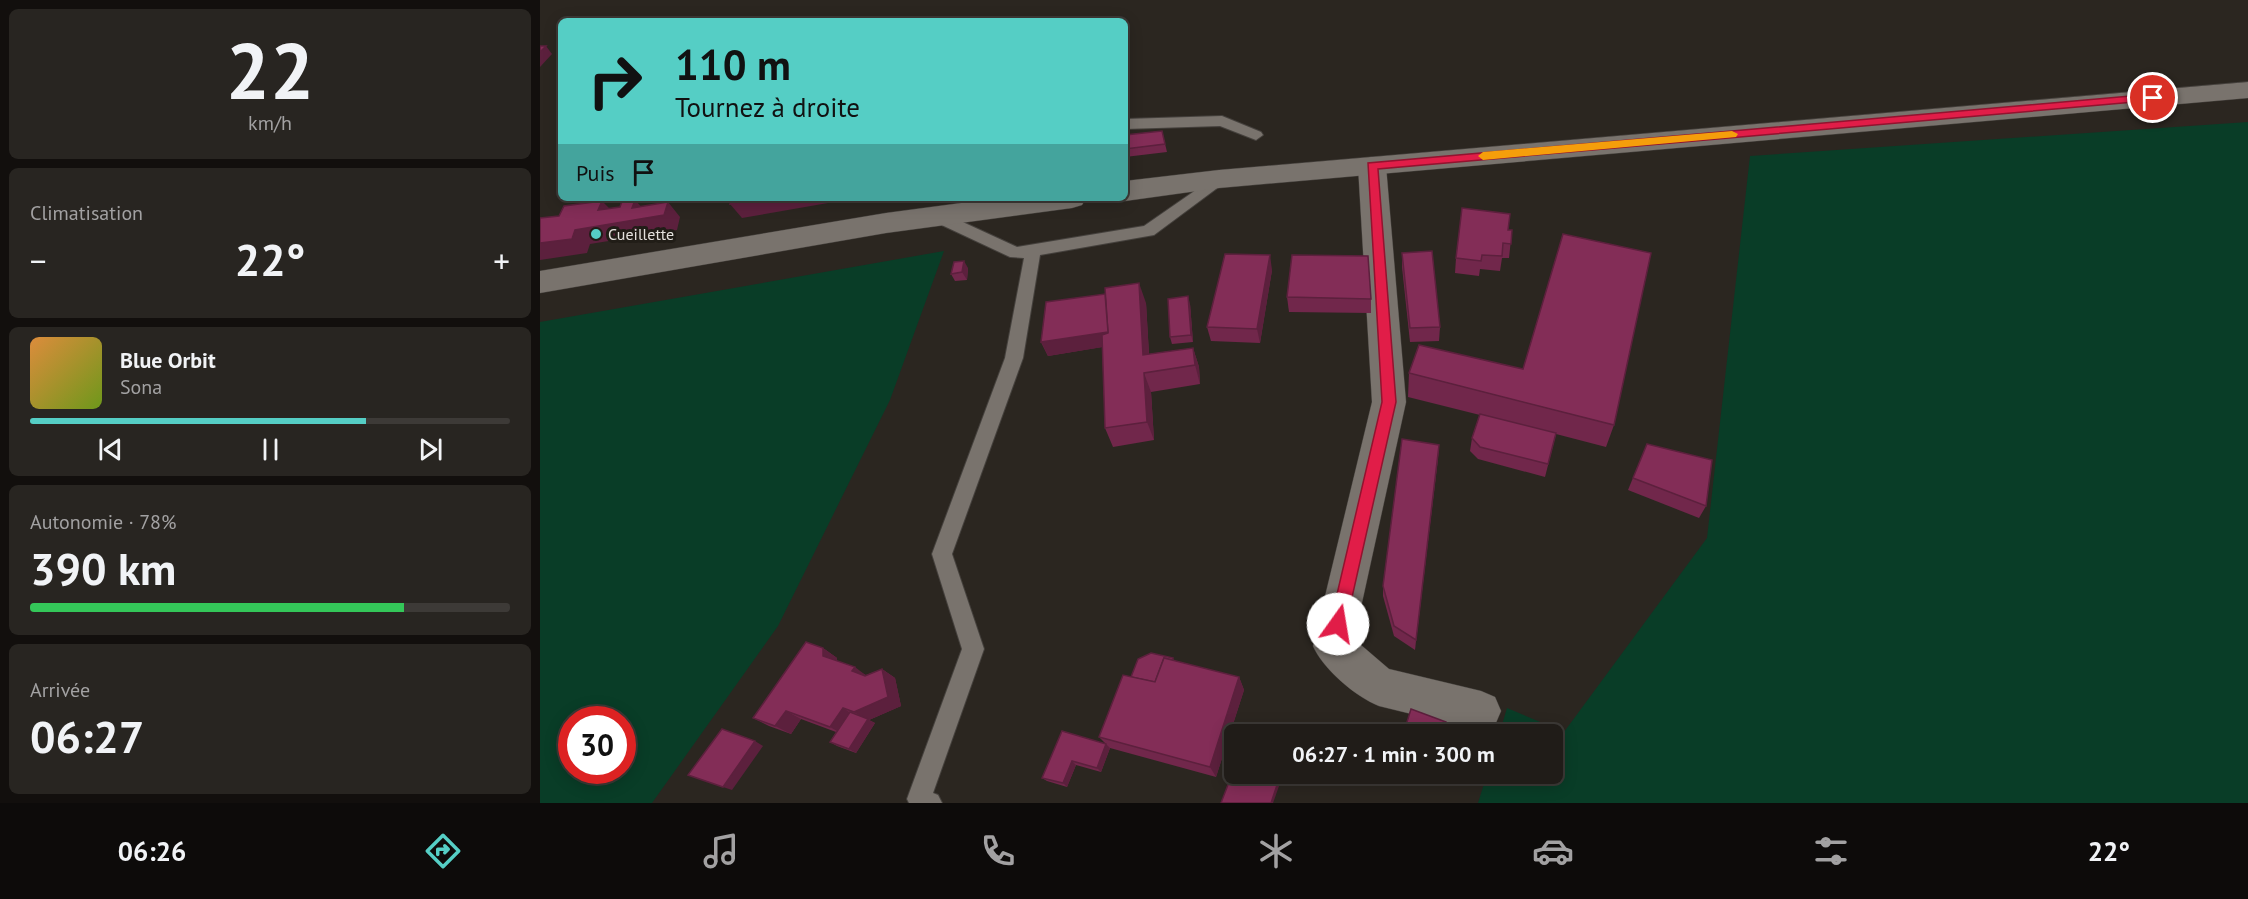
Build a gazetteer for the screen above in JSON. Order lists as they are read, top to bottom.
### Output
{
  "places": ["Cueillette"],
  "page": {
    "tile": [
      ["22", "km/h"],
      "Climatisation",
      ["Autonomie · 78%", "390 km"],
      ["Arrivée", "06:27"]
    ],
    "turn": ["110 m", "Tournez à droite"],
    "then": "Puis",
    "heat": ["−", "22°", "+"],
    "song": ["Blue Orbit", "Sona"],
    "limit": "30",
    "trip": "06:27 · 1 min · 300 m",
    "tabs": ["06:26", "22°"]
  }
}
